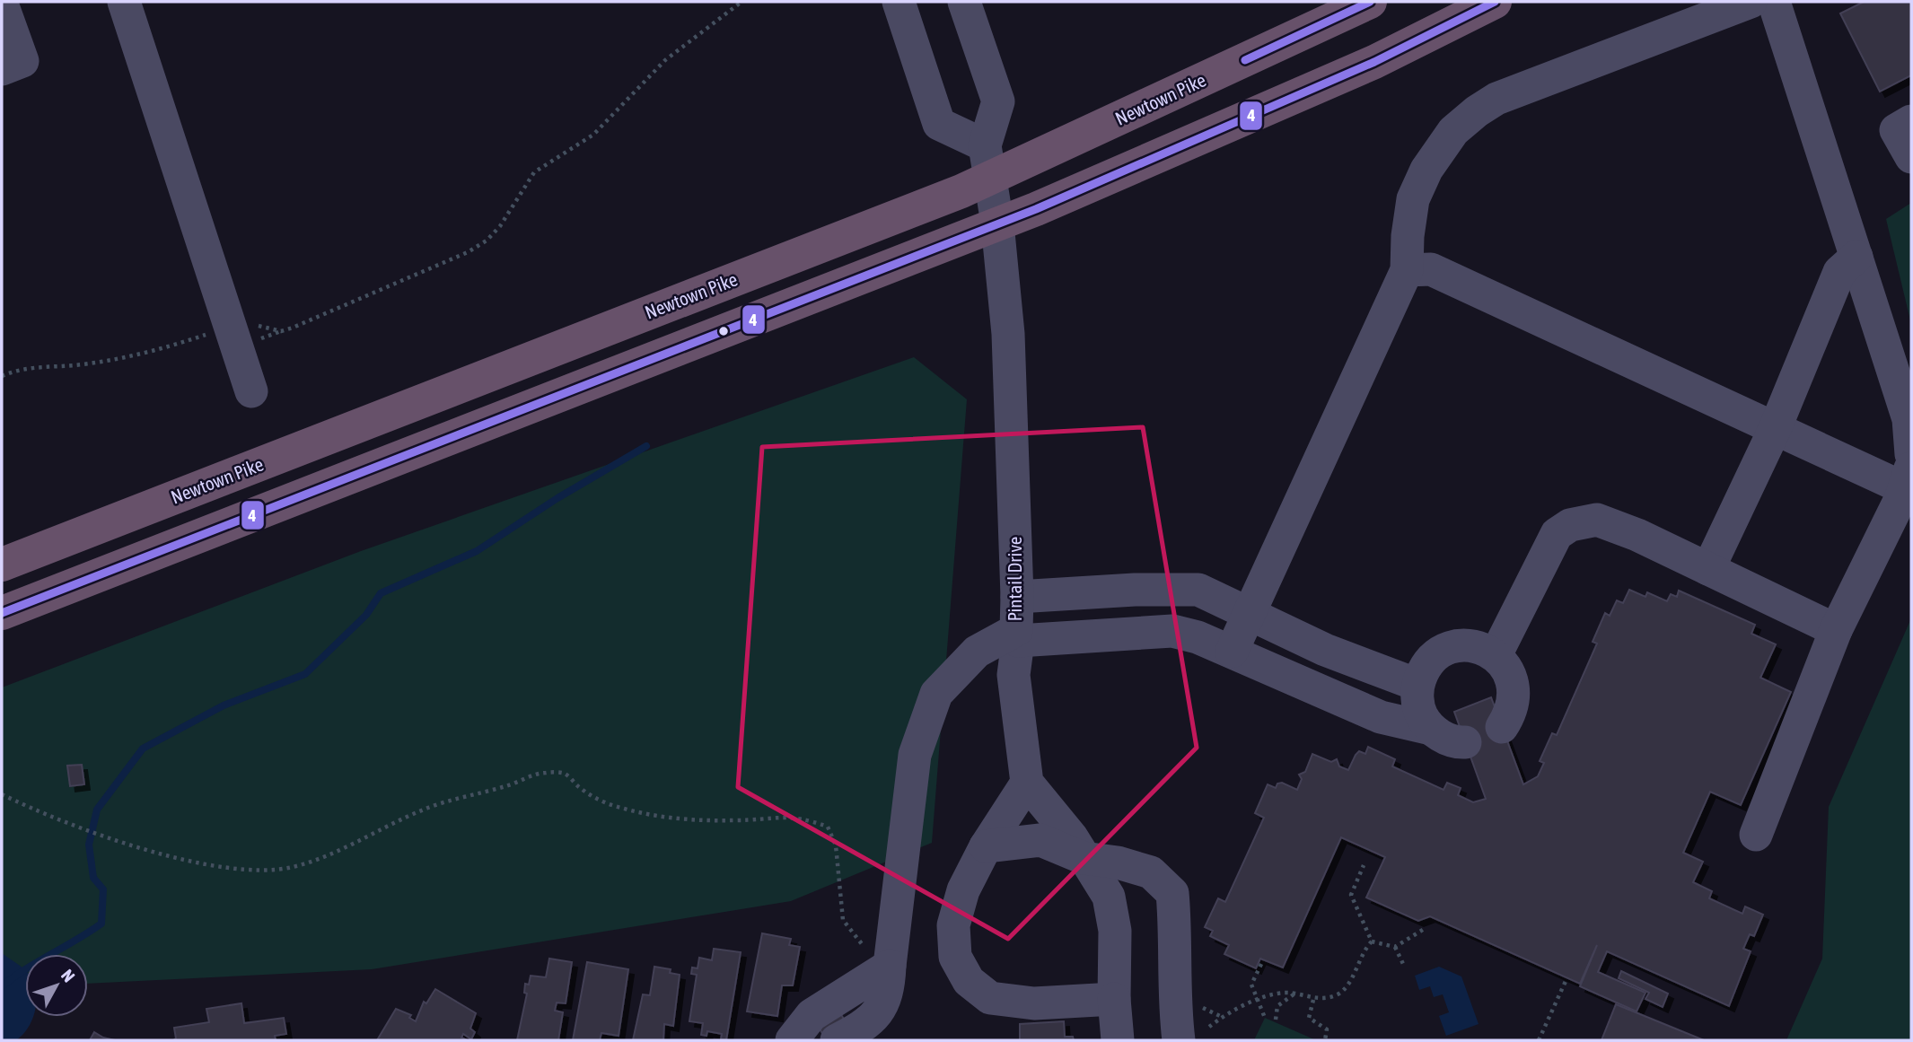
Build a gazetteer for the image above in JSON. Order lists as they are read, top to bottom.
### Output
{
  "streets": {
    "highway": ["Newtown Pike"],
    "street": ["Pintail Drive"]
  },
  "crossings": [
    ["Newtown Pike", "Pintail Drive"]
  ],
  "lines": ["transit line 4"],
  "north": "top right"
}
